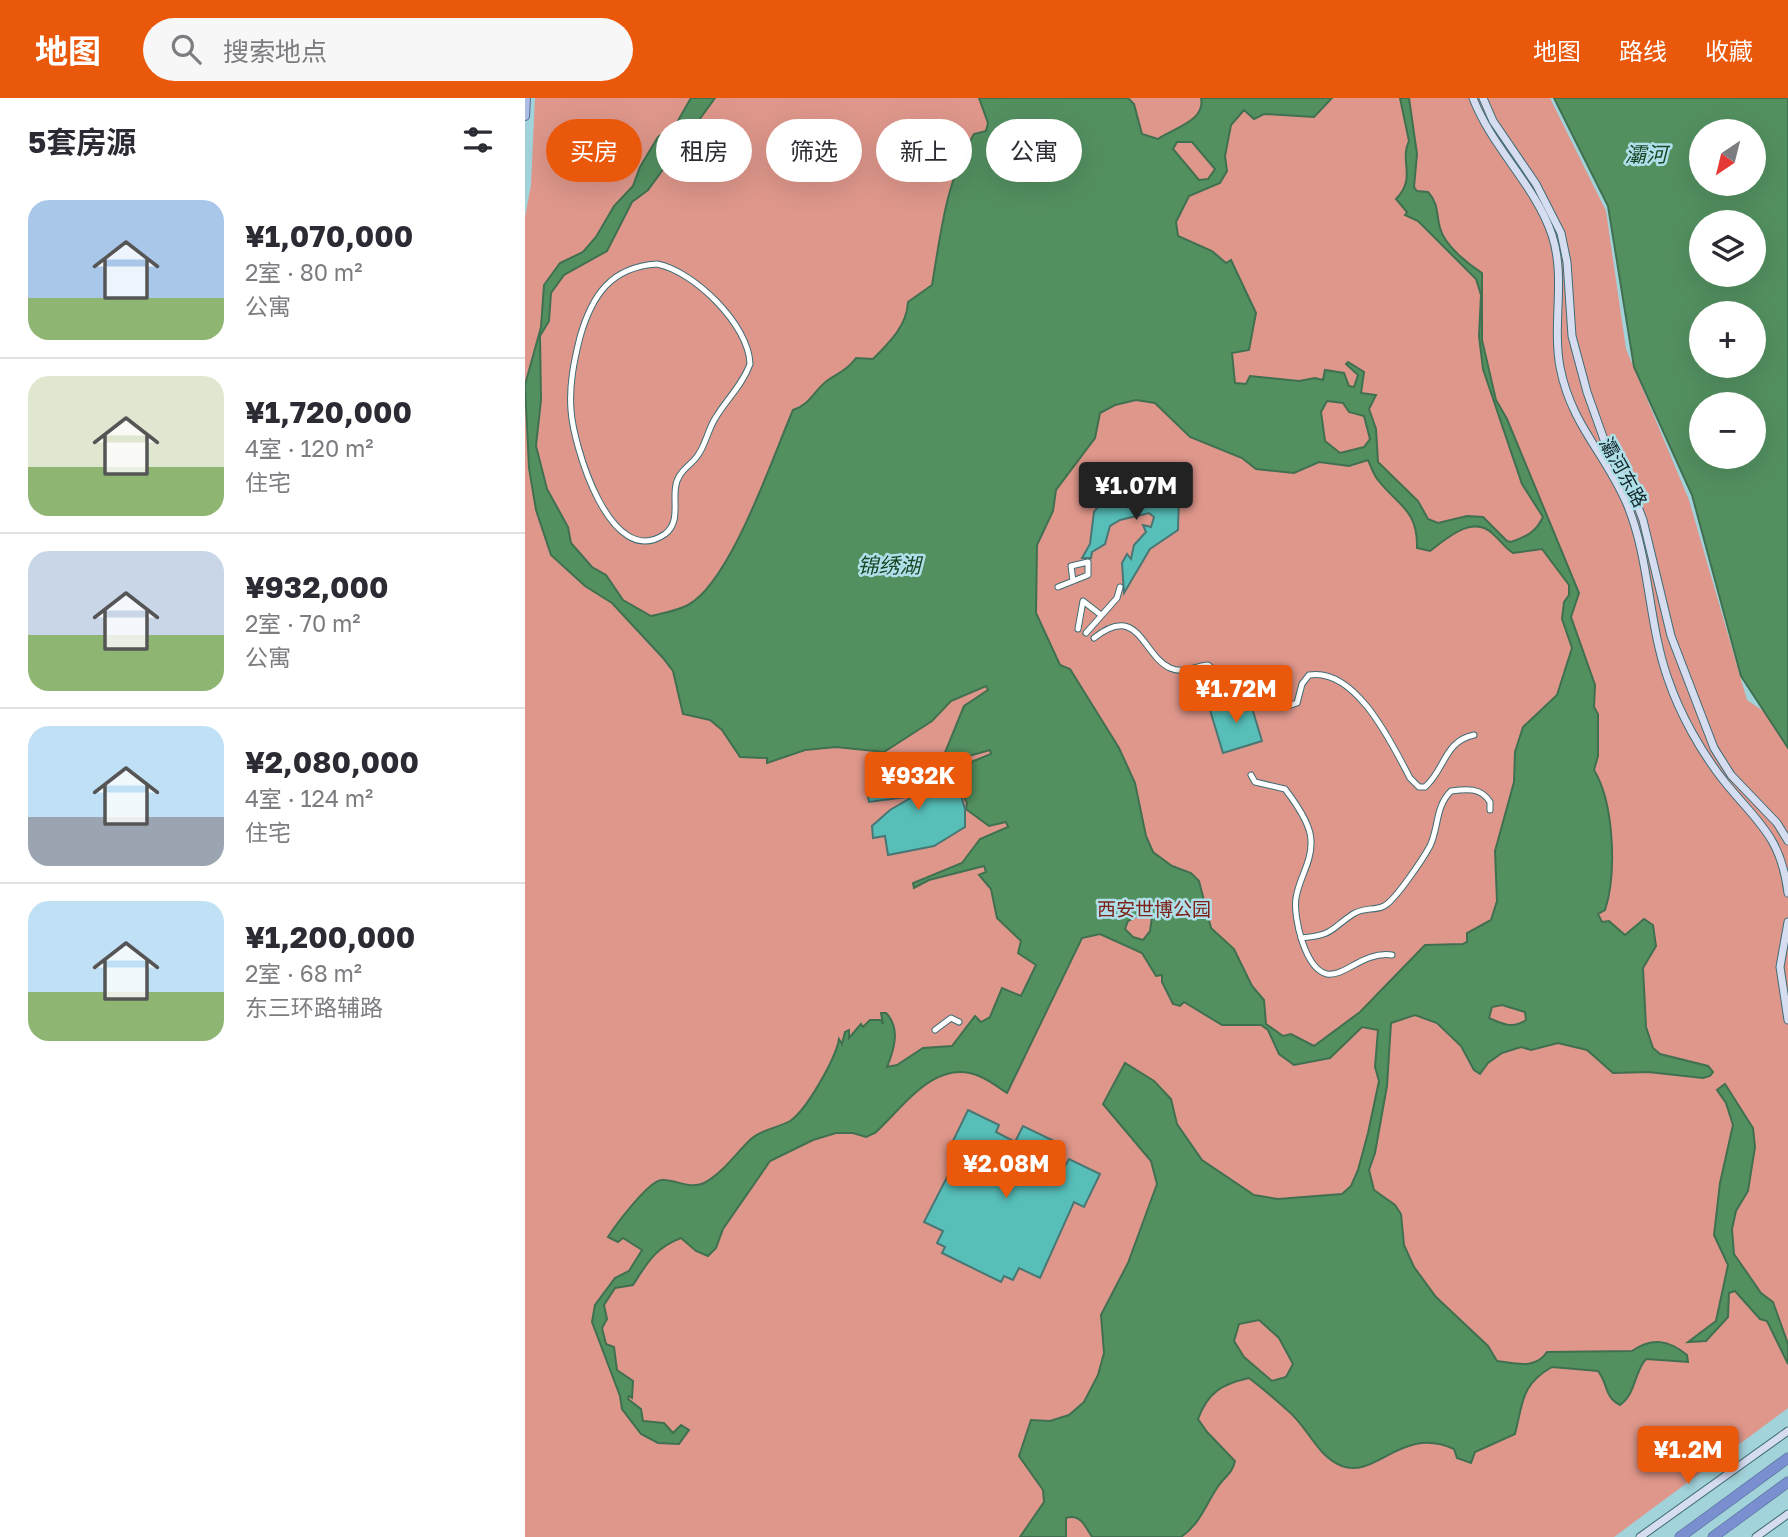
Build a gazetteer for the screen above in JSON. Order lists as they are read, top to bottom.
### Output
{
  "streets": {
    "street": ["灞河东路"]
  },
  "water": ["灞河", "锦绣湖"],
  "parks": ["西安世博公园"],
  "north": "bottom left",
  "page": {
    "header": "地图",
    "search": "搜索地点",
    "nav": ["地图", "路线", "收藏"],
    "heading": "5套房源",
    "map_buttons": ["+", "−"],
    "chip": [
      "买房",
      "租房",
      "筛选",
      "新上",
      "公寓"
    ],
    "list": [
      {
        "name": "¥1,070,000",
        "note": "2室 · 80 m² · 公寓"
      },
      {
        "name": "¥1,720,000",
        "note": "4室 · 120 m² · 住宅"
      },
      {
        "name": "¥932,000",
        "note": "2室 · 70 m² · 公寓"
      },
      {
        "name": "¥2,080,000",
        "note": "4室 · 124 m² · 住宅"
      },
      {
        "name": "¥1,200,000",
        "note": "2室 · 68 m² · 东三环路辅路"
      }
    ],
    "price": [
      "¥1.07M",
      "¥1.72M",
      "¥932K",
      "¥2.08M",
      "¥1.2M"
    ]
  }
}
